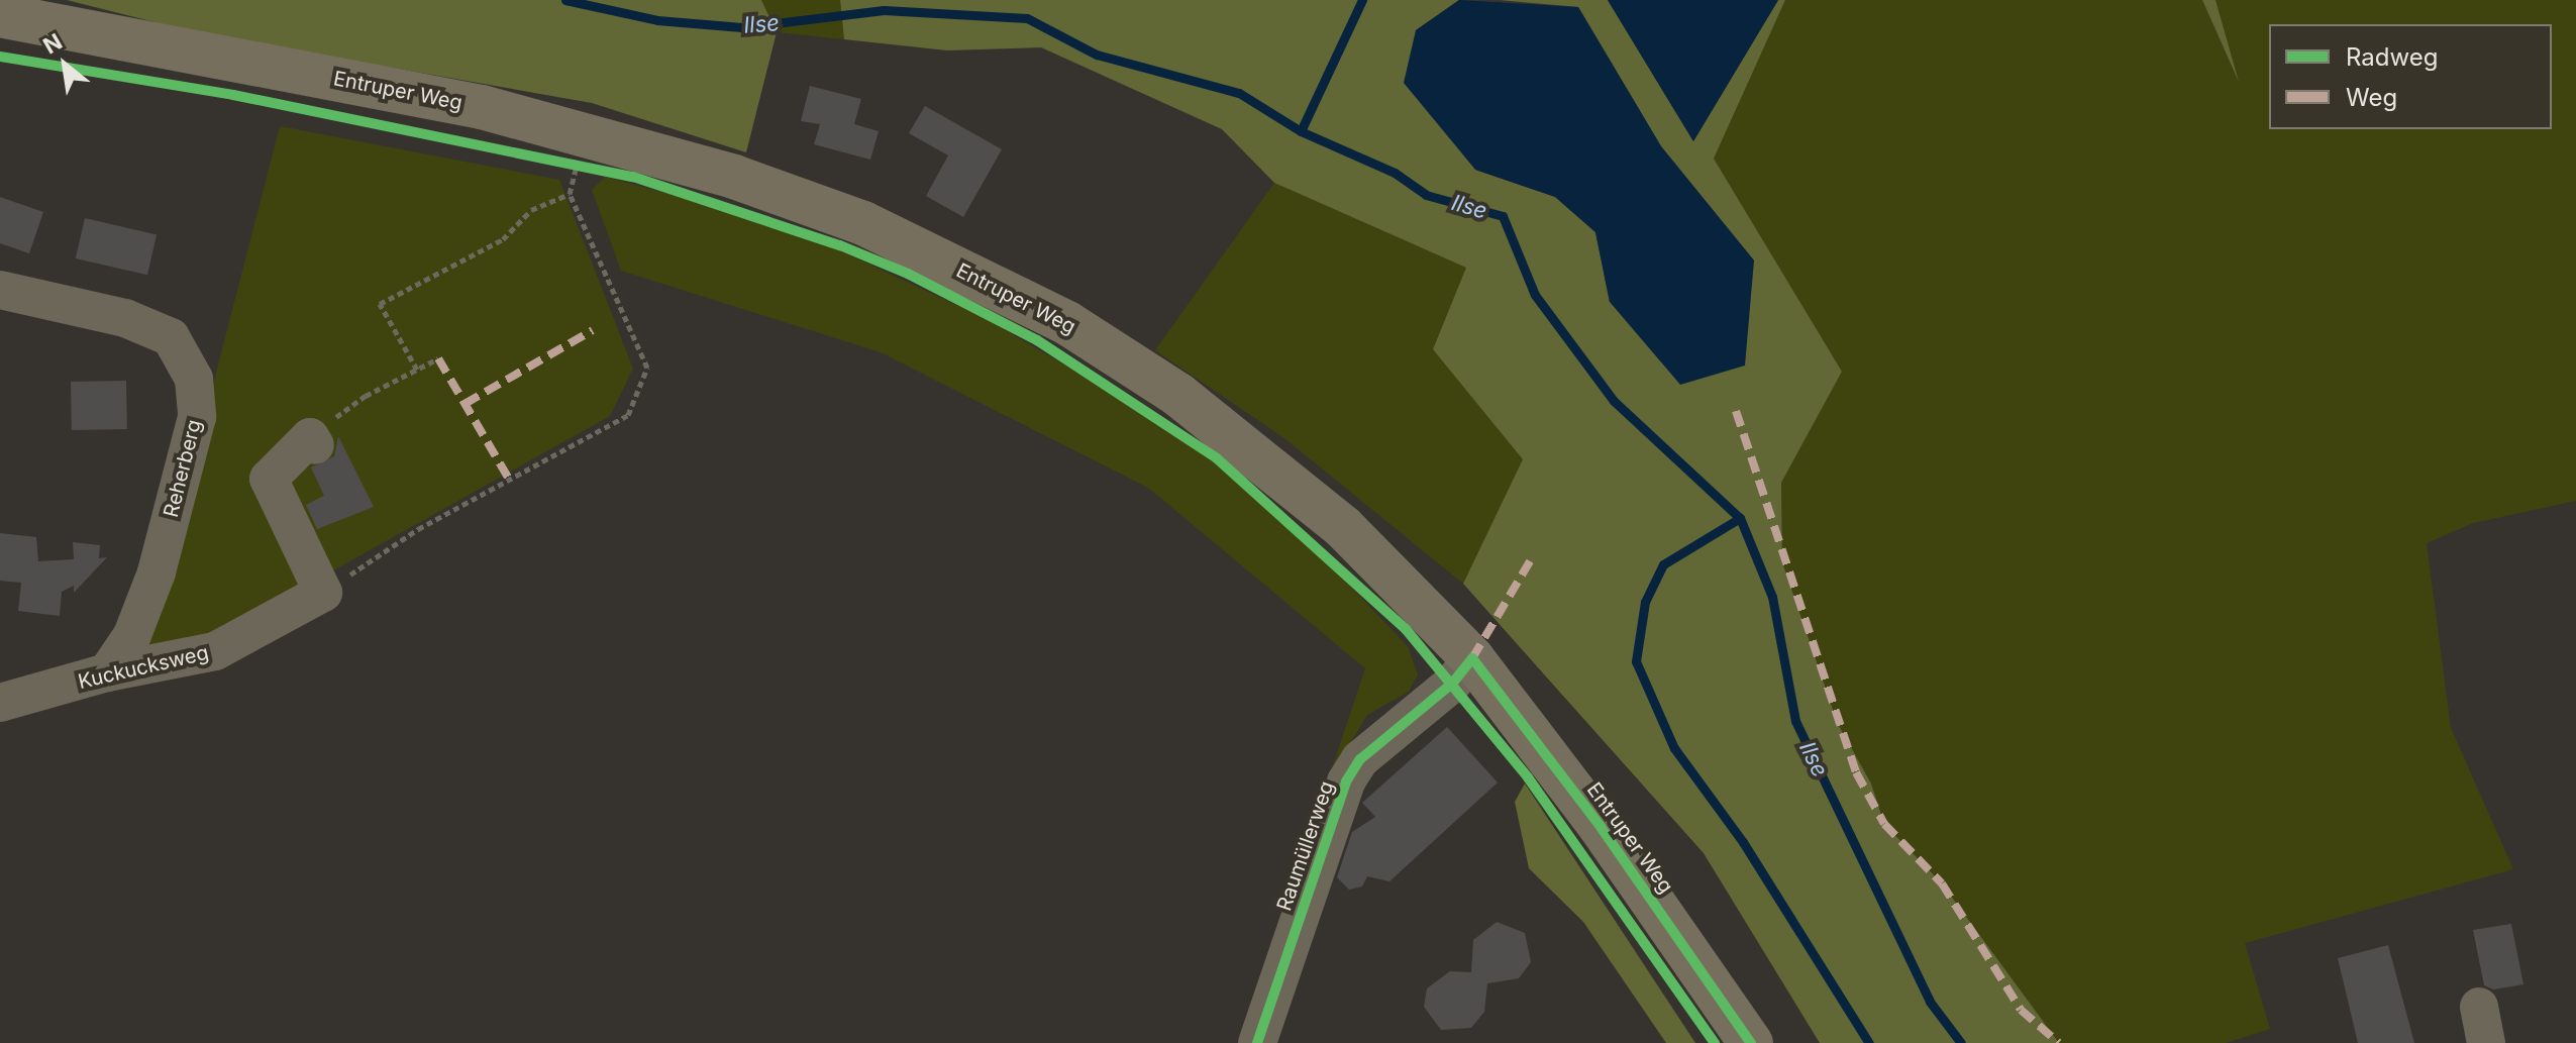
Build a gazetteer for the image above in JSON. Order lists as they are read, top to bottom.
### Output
{
  "streets": {
    "main road": ["Entruper Weg"],
    "street": ["Reherberg", "Kuckucksweg", "Raumüllerweg"]
  },
  "crossings": [
    ["Entruper Weg", "Raumüllerweg"],
    ["Reherberg", "Kuckucksweg"]
  ],
  "water": ["Ilse"],
  "legend": ["Radweg", "Weg"],
  "north": "top left"
}
